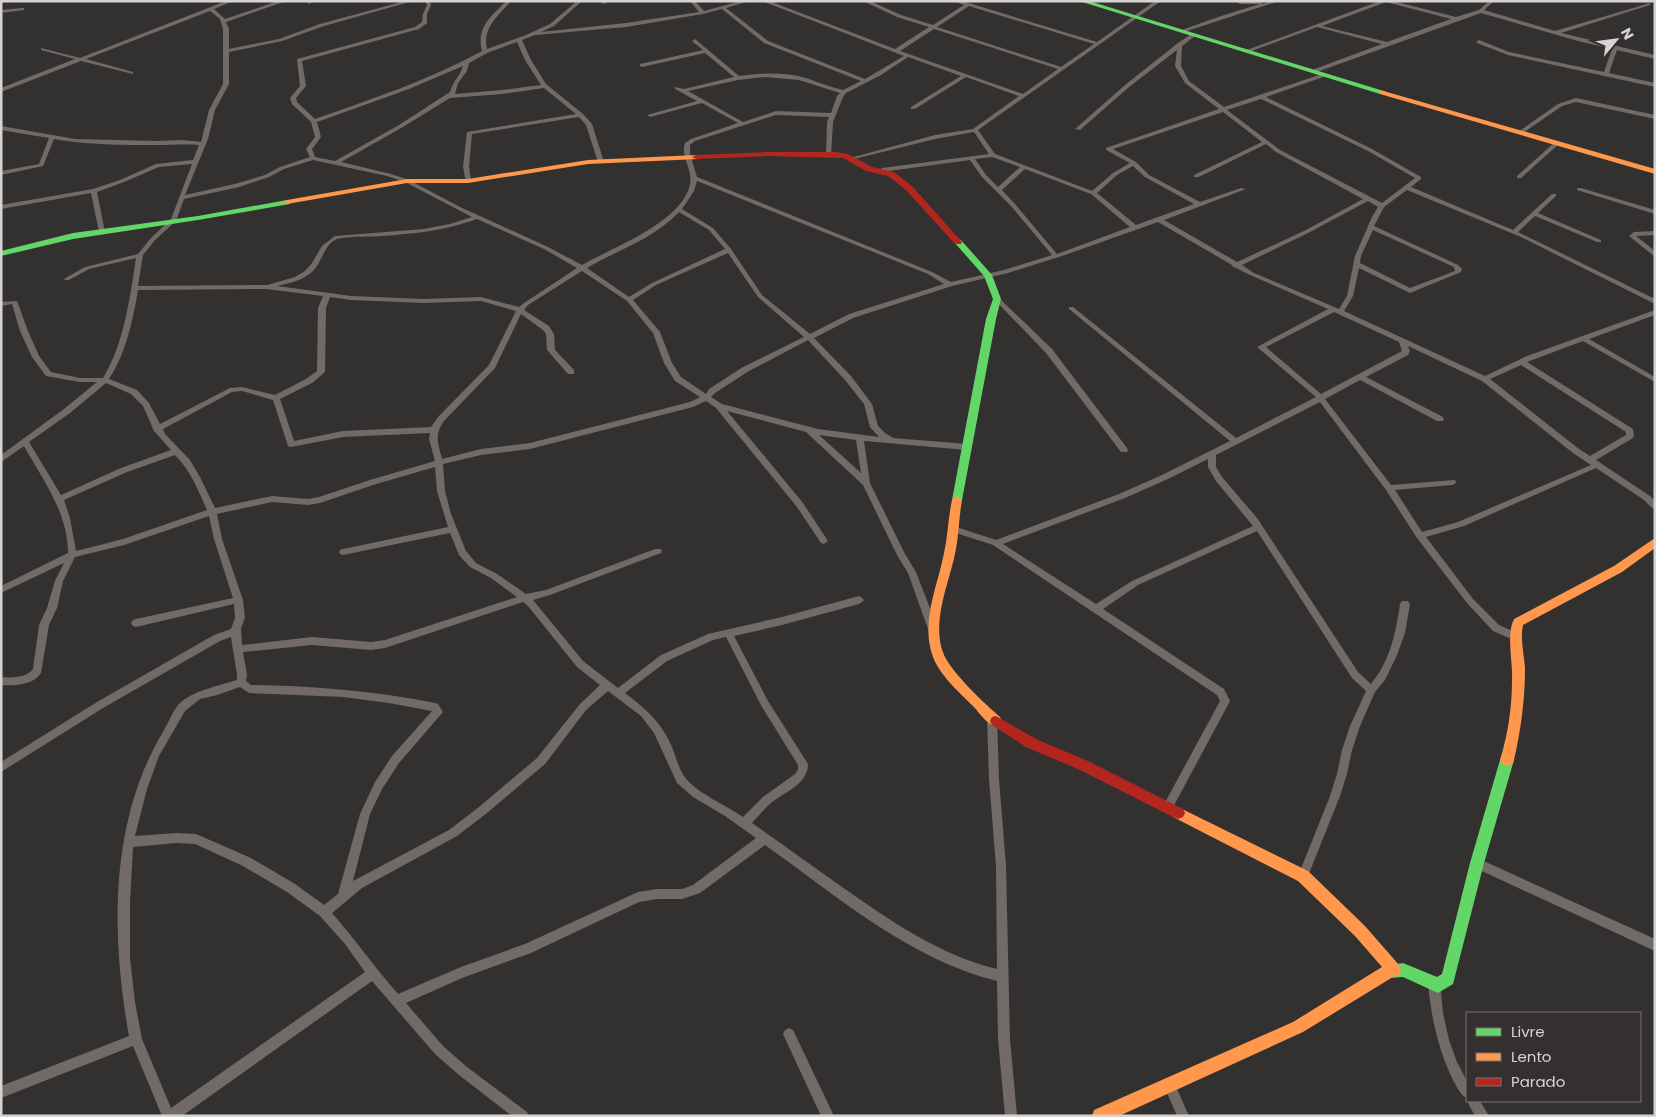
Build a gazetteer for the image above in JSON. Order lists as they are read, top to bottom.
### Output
{
  "legend": ["Livre", "Lento", "Parado"],
  "north": "top right"
}
